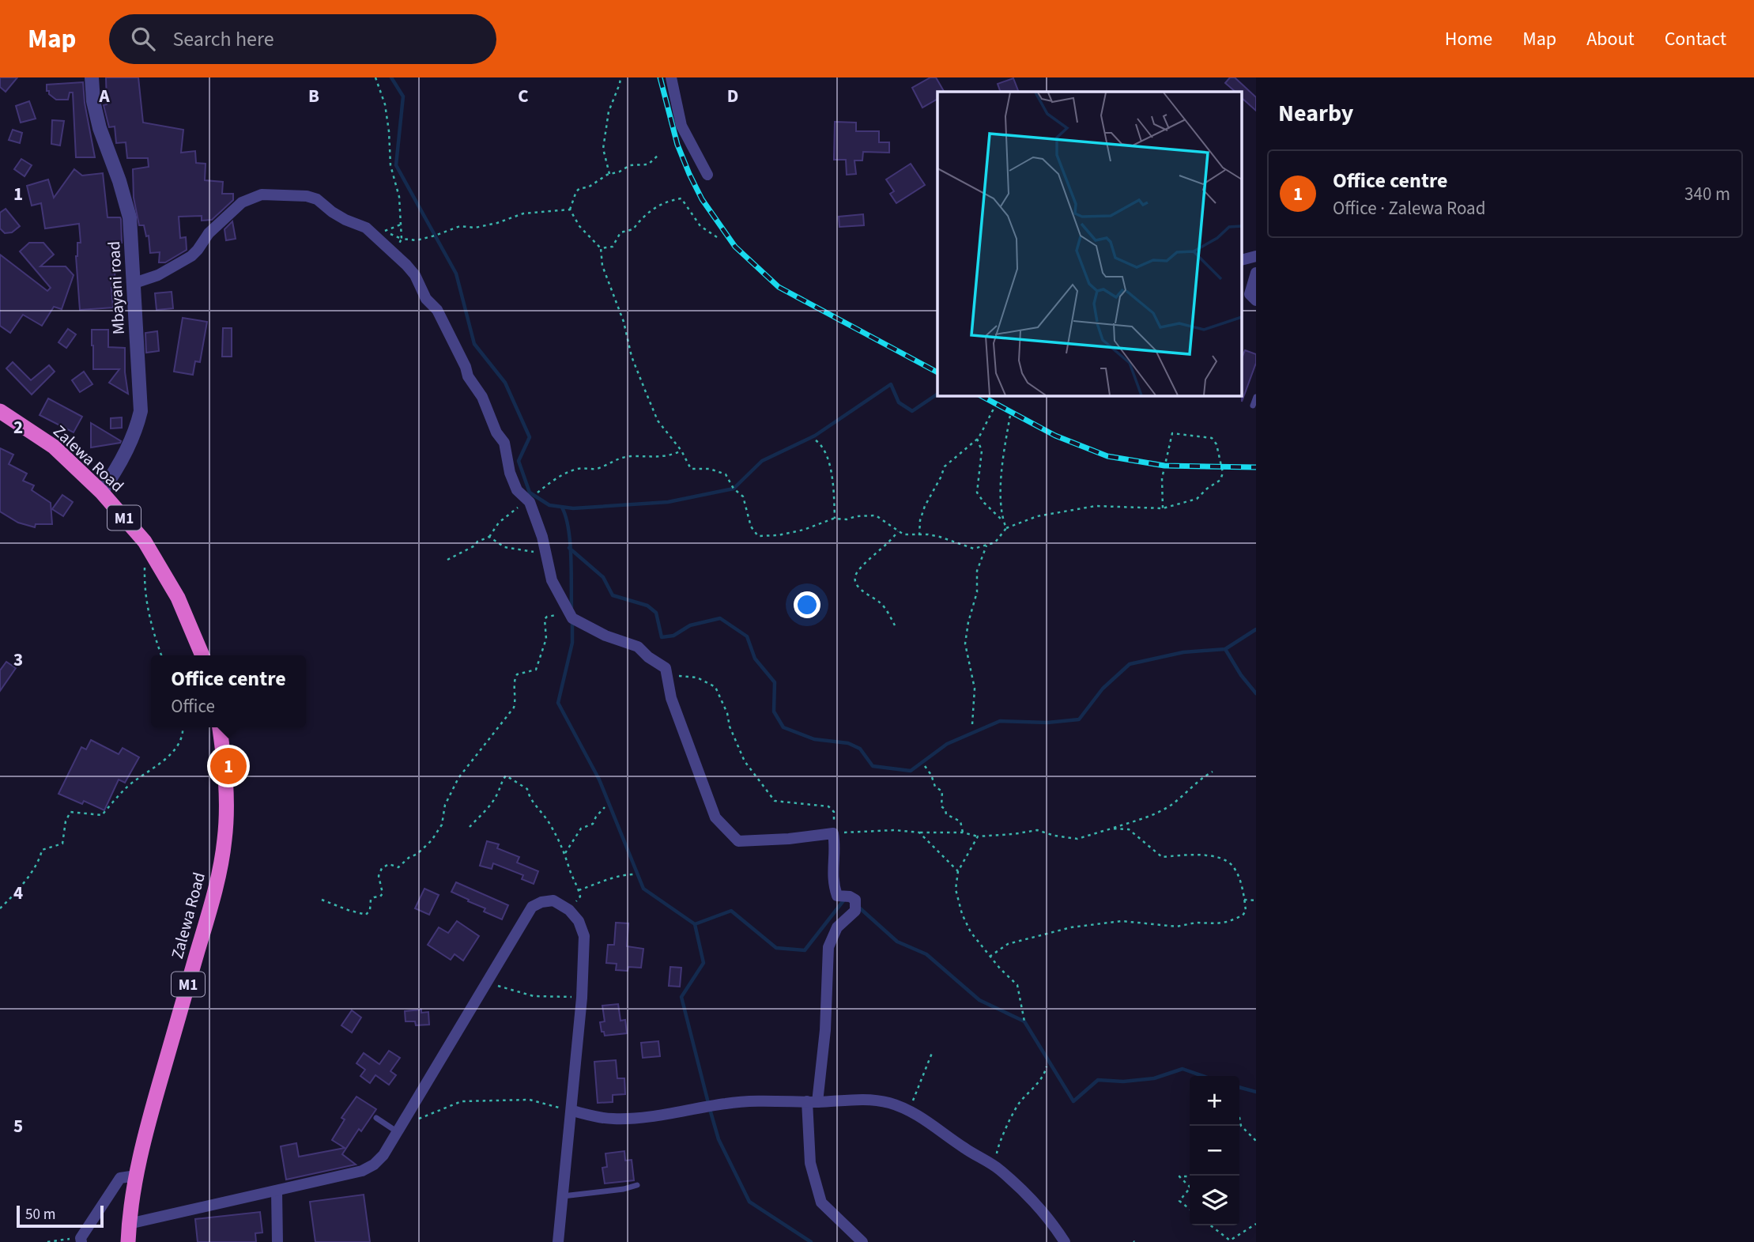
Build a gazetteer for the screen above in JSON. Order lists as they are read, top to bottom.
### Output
{
  "streets": {
    "highway": ["Zalewa Road", "M1"],
    "street": ["Mbayani road"]
  },
  "crossings": [
    ["Mbayani road", "Zalewa Road"]
  ],
  "scale_bar": "50 m",
  "page": {
    "header": "Map",
    "search": "Search here",
    "nav": [
      "Home",
      "Map",
      "About",
      "Contact"
    ],
    "heading": "Nearby",
    "list": [
      {
        "mark": "1",
        "name": "Office centre",
        "note": "Office · Zalewa Road",
        "value": "340 m"
      }
    ],
    "popup": ["Office centre", "Office"],
    "pins": "1",
    "map_buttons": ["+", "−"],
    "scale": "50 m"
  },
  "grid": {
    "columns": [
      "A",
      "B",
      "C",
      "D"
    ],
    "rows": [
      "1",
      "2",
      "3",
      "4",
      "5"
    ]
  }
}
